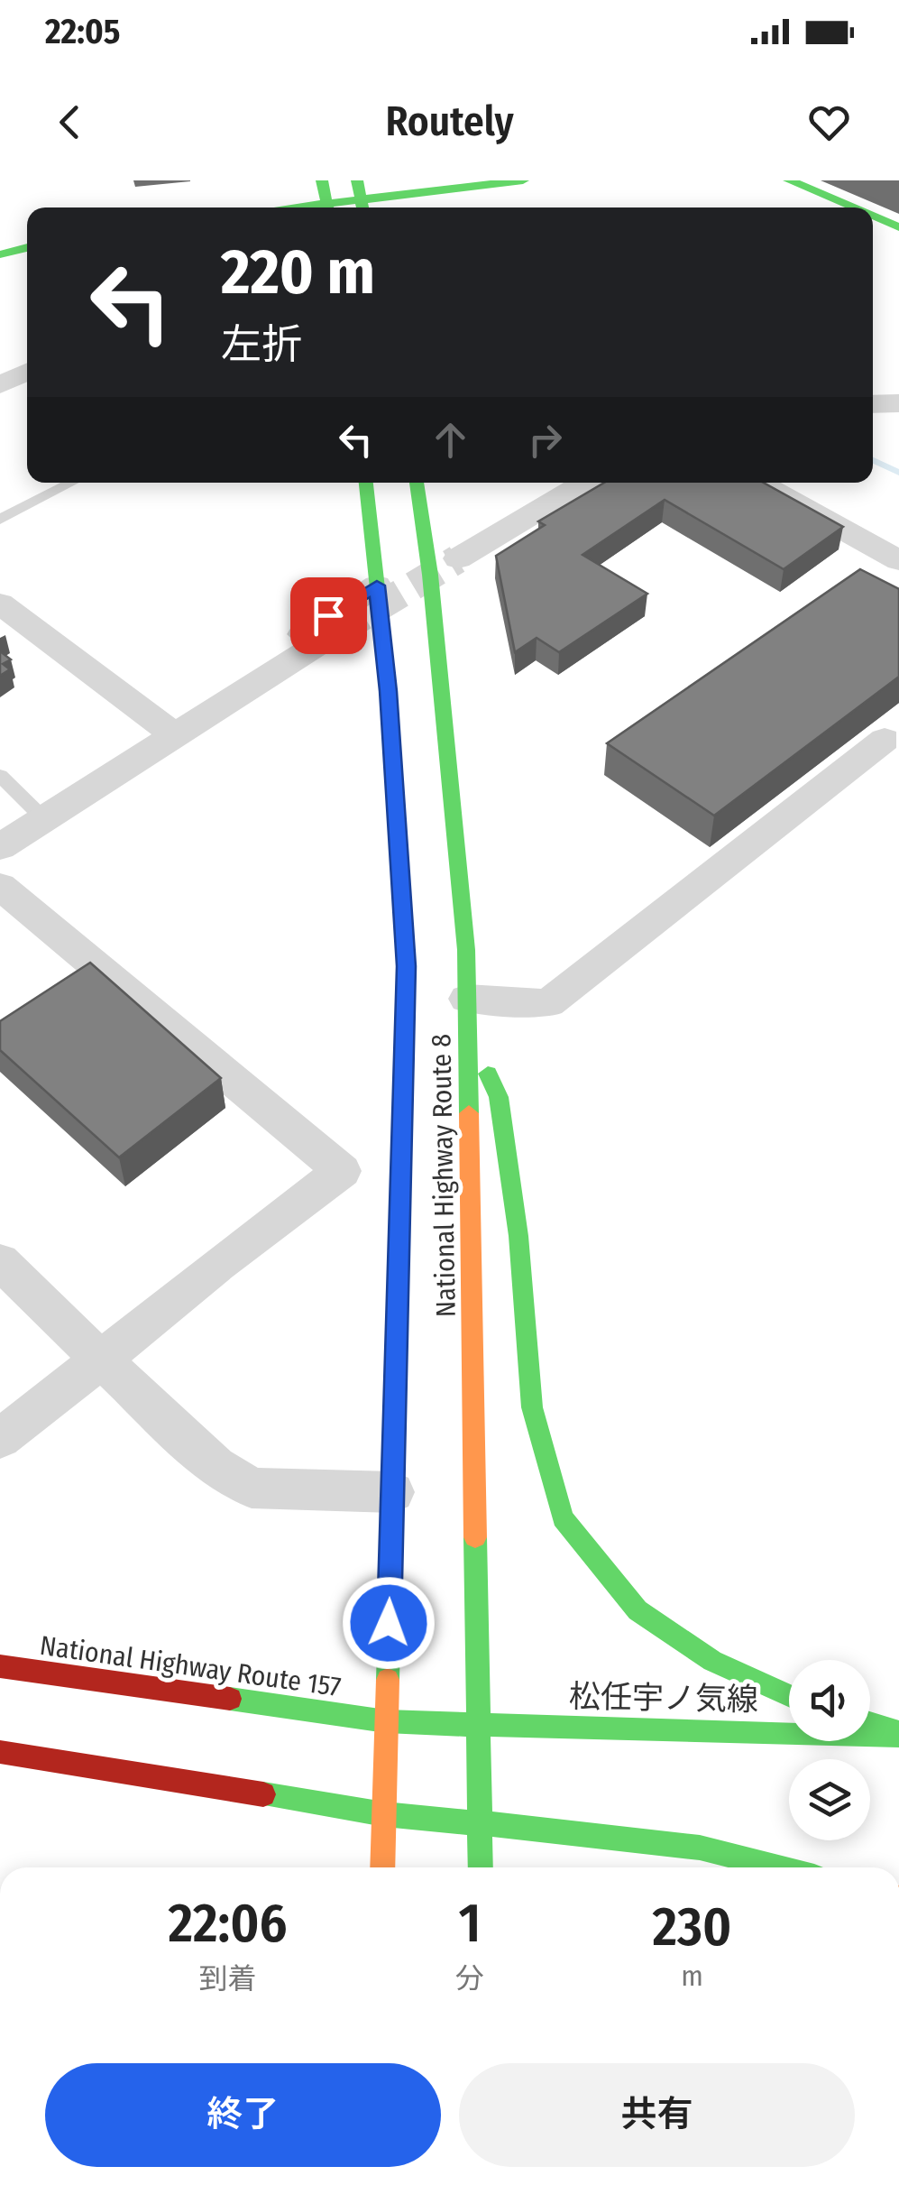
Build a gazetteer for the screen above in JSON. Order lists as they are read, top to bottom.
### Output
{
  "streets": {
    "main road": ["National Highway Route 8", "National Highway Route 157", "松任宇ノ気線"]
  },
  "crossings": [
    ["National Highway Route 8", "National Highway Route 157"],
    ["National Highway Route 8", "松任宇ノ気線"],
    ["National Highway Route 157", "松任宇ノ気線"]
  ],
  "page": {
    "status": "22:05",
    "header": "Routely",
    "turn": ["220 m", "左折"],
    "eta": [
      "22:06",
      "到着",
      "1",
      "分",
      "230",
      "m"
    ],
    "buttons": ["終了", "共有"]
  }
}
